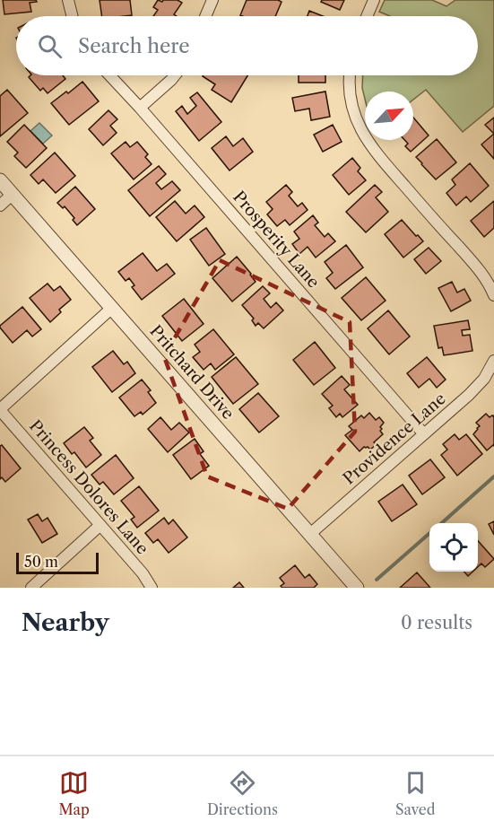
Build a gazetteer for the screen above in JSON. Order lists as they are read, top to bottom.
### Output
{
  "streets": {
    "street": [
      "Prosperity Lane",
      "Pritchard Drive",
      "Providence Lane",
      "Princess Dolores Lane"
    ]
  },
  "crossings": [
    ["Prosperity Lane", "Providence Lane"],
    ["Pritchard Drive", "Providence Lane"]
  ],
  "scale_bar": "50 m",
  "north": "top right",
  "page": {
    "search": "Search here",
    "scale": "50 m",
    "heading": ["Nearby", "0 results"],
    "nav": ["Map", "Directions", "Saved"]
  }
}
